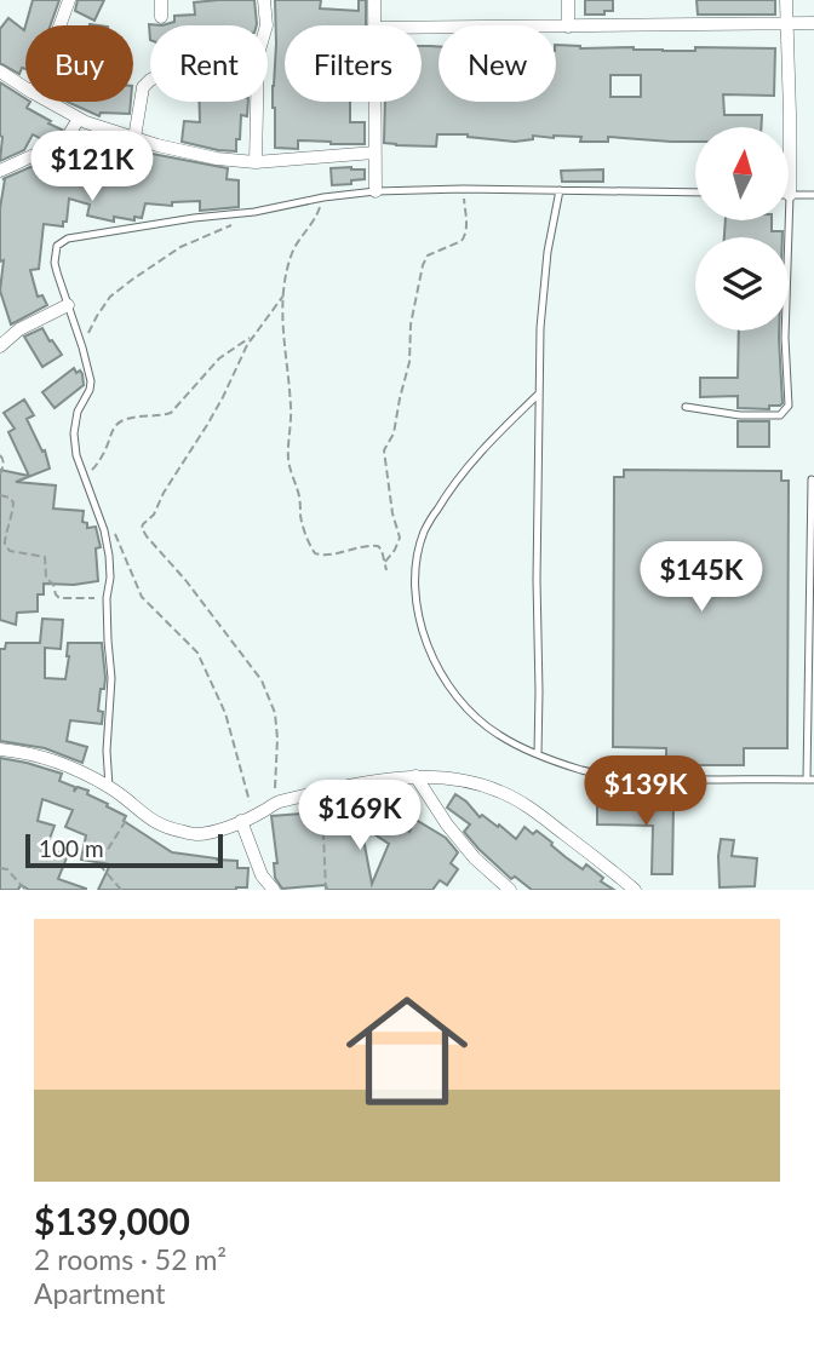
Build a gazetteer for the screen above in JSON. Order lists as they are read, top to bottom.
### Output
{
  "scale_bar": "100 m",
  "north": "top",
  "page": {
    "chip": [
      "Buy",
      "Rent",
      "Filters",
      "New"
    ],
    "price": [
      "$121K",
      "$145K",
      "$139K",
      "$169K"
    ],
    "scale": "100 m",
    "list": [
      {
        "name": "$139,000",
        "note": "2 rooms · 52 m² · Apartment"
      }
    ]
  }
}
